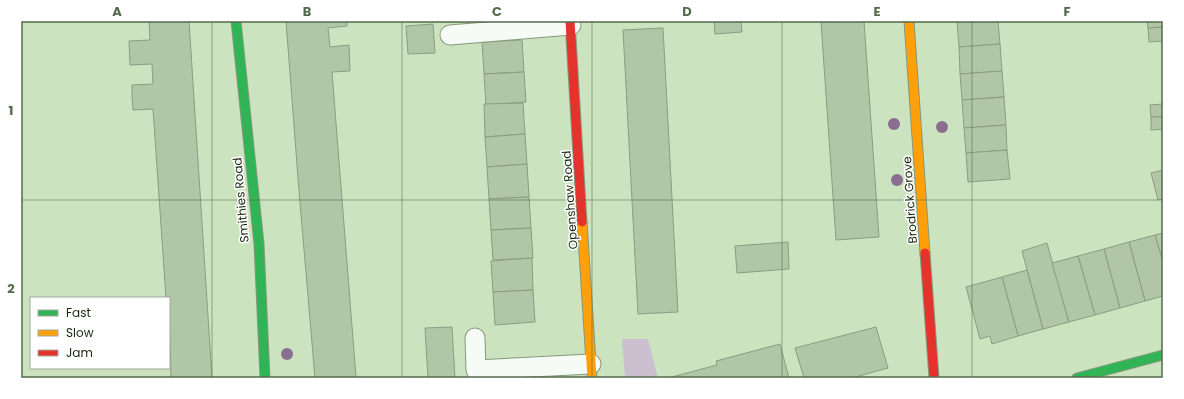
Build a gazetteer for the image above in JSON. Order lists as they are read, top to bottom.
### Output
{
  "streets": {
    "street": ["Smithies Road", "Openshaw Road", "Brodrick Grove"]
  },
  "legend": ["Fast", "Slow", "Jam"],
  "grid": {
    "columns": [
      "A",
      "B",
      "C",
      "D",
      "E",
      "F"
    ],
    "rows": ["1", "2"]
  }
}
